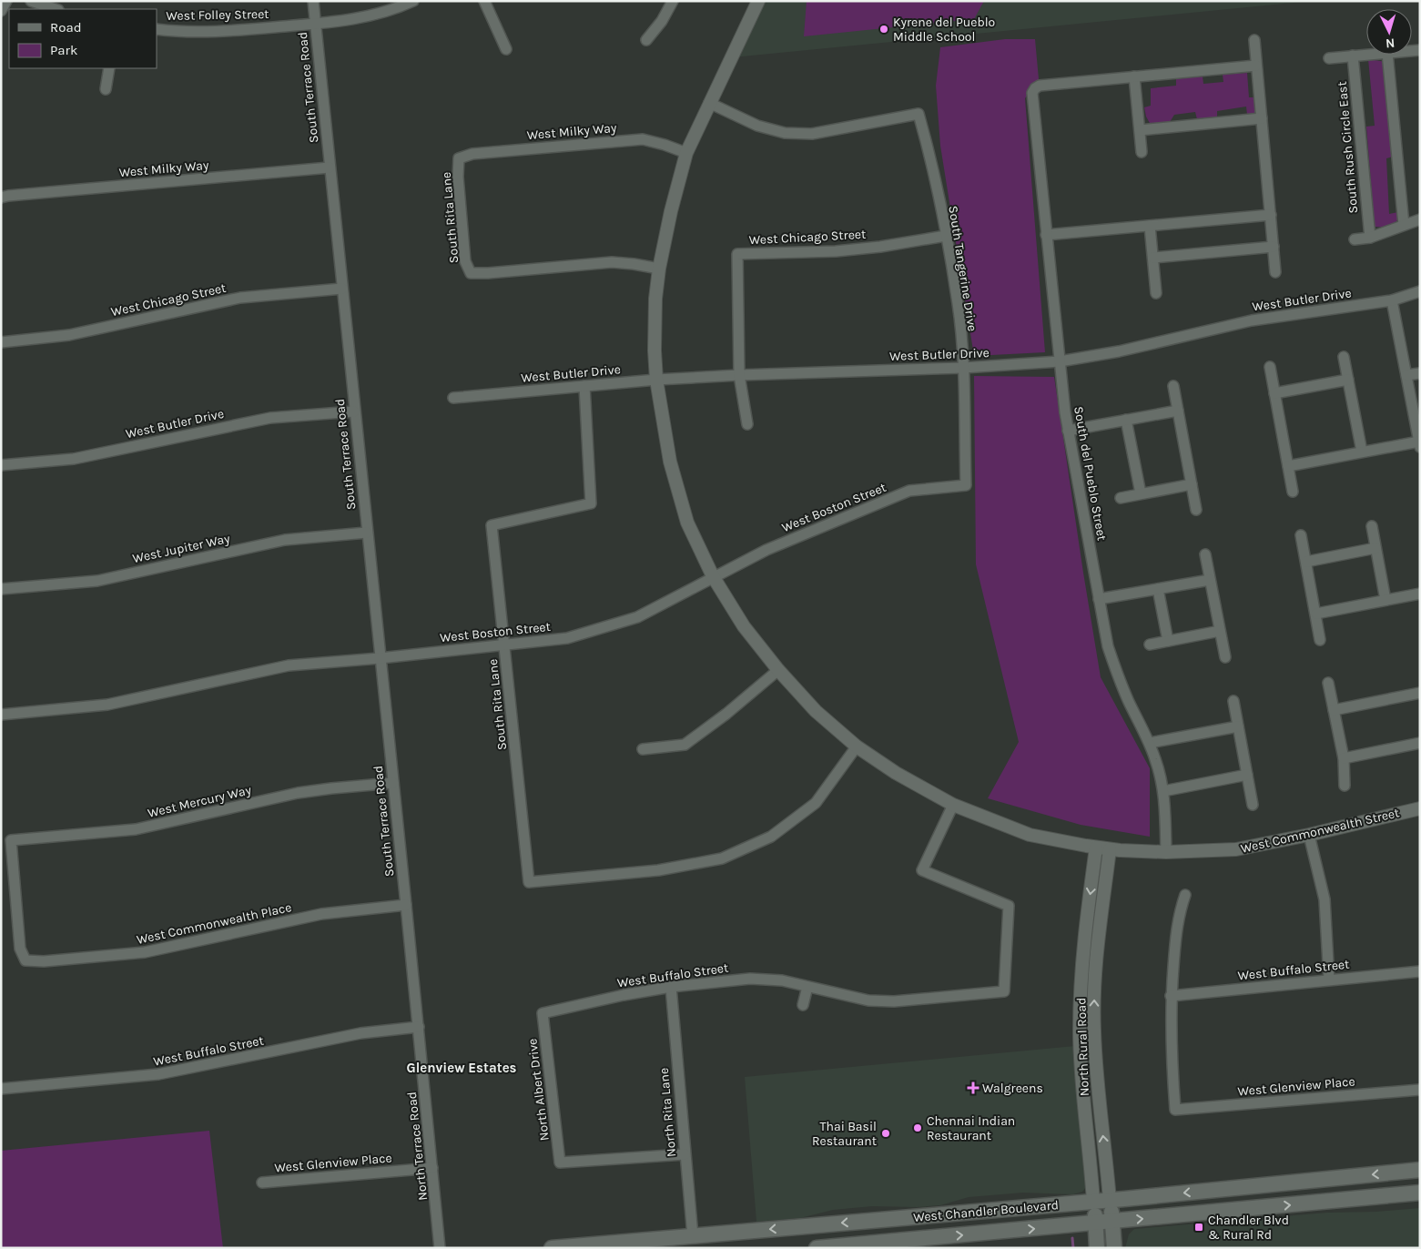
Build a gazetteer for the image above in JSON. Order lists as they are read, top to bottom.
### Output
{
  "streets": {
    "main road": ["North Rural Road", "West Chandler Boulevard"],
    "street": [
      "West Folley Street",
      "South Terrace Road",
      "West Milky Way",
      "South Rush Circle East",
      "South Rita Lane",
      "West Chicago Street",
      "South Tangerine Drive",
      "West Butler Drive",
      "South del Pueblo Street",
      "West Boston Street",
      "West Jupiter Way",
      "West Mercury Way",
      "West Commonwealth Street",
      "West Commonwealth Place",
      "West Buffalo Street",
      "West Glenview Place",
      "North Albert Drive",
      "North Rita Lane",
      "North Terrace Road"
    ]
  },
  "crossings": [
    ["West Folley Street", "South Terrace Road"],
    ["South Terrace Road", "West Milky Way"],
    ["South Terrace Road", "West Chicago Street"],
    ["South Terrace Road", "West Butler Drive"],
    ["South Terrace Road", "West Boston Street"],
    ["South Terrace Road", "West Jupiter Way"],
    ["South Terrace Road", "West Mercury Way"],
    ["South Terrace Road", "West Commonwealth Place"],
    ["South Terrace Road", "North Terrace Road"],
    ["West Milky Way", "South Rita Lane"],
    ["West Milky Way", "West Commonwealth Street"],
    ["South Rita Lane", "West Butler Drive"],
    ["South Rita Lane", "West Boston Street"],
    ["South Rita Lane", "West Commonwealth Street"],
    ["West Chicago Street", "South Tangerine Drive"],
    ["West Chicago Street", "West Butler Drive"],
    ["South Tangerine Drive", "West Butler Drive"],
    ["South Tangerine Drive", "West Boston Street"],
    ["South Tangerine Drive", "West Commonwealth Street"],
    ["West Butler Drive", "South del Pueblo Street"],
    ["West Butler Drive", "West Commonwealth Street"],
    ["South del Pueblo Street", "West Commonwealth Street"],
    ["West Boston Street", "West Commonwealth Street"],
    ["West Mercury Way", "West Commonwealth Place"],
    ["West Commonwealth Street", "West Buffalo Street"],
    ["West Commonwealth Street", "North Rural Road"],
    ["West Commonwealth Place", "North Terrace Road"],
    ["West Buffalo Street", "West Glenview Place"],
    ["West Buffalo Street", "North Albert Drive"],
    ["West Buffalo Street", "North Rita Lane"],
    ["West Buffalo Street", "North Terrace Road"],
    ["North Rural Road", "West Chandler Boulevard"],
    ["West Glenview Place", "North Terrace Road"],
    ["North Albert Drive", "North Rita Lane"],
    ["North Rita Lane", "West Chandler Boulevard"]
  ],
  "districts": ["Glenview Estates"],
  "places": {
    "other": ["Kyrene del Pueblo Middle School", "Chennai Indian Restaurant", "Thai Basil Restaurant"],
    "health": ["Walgreens"],
    "transit": ["Chandler Blvd & Rural Rd"]
  },
  "legend": ["Road", "Park"],
  "north": "bottom"
}
